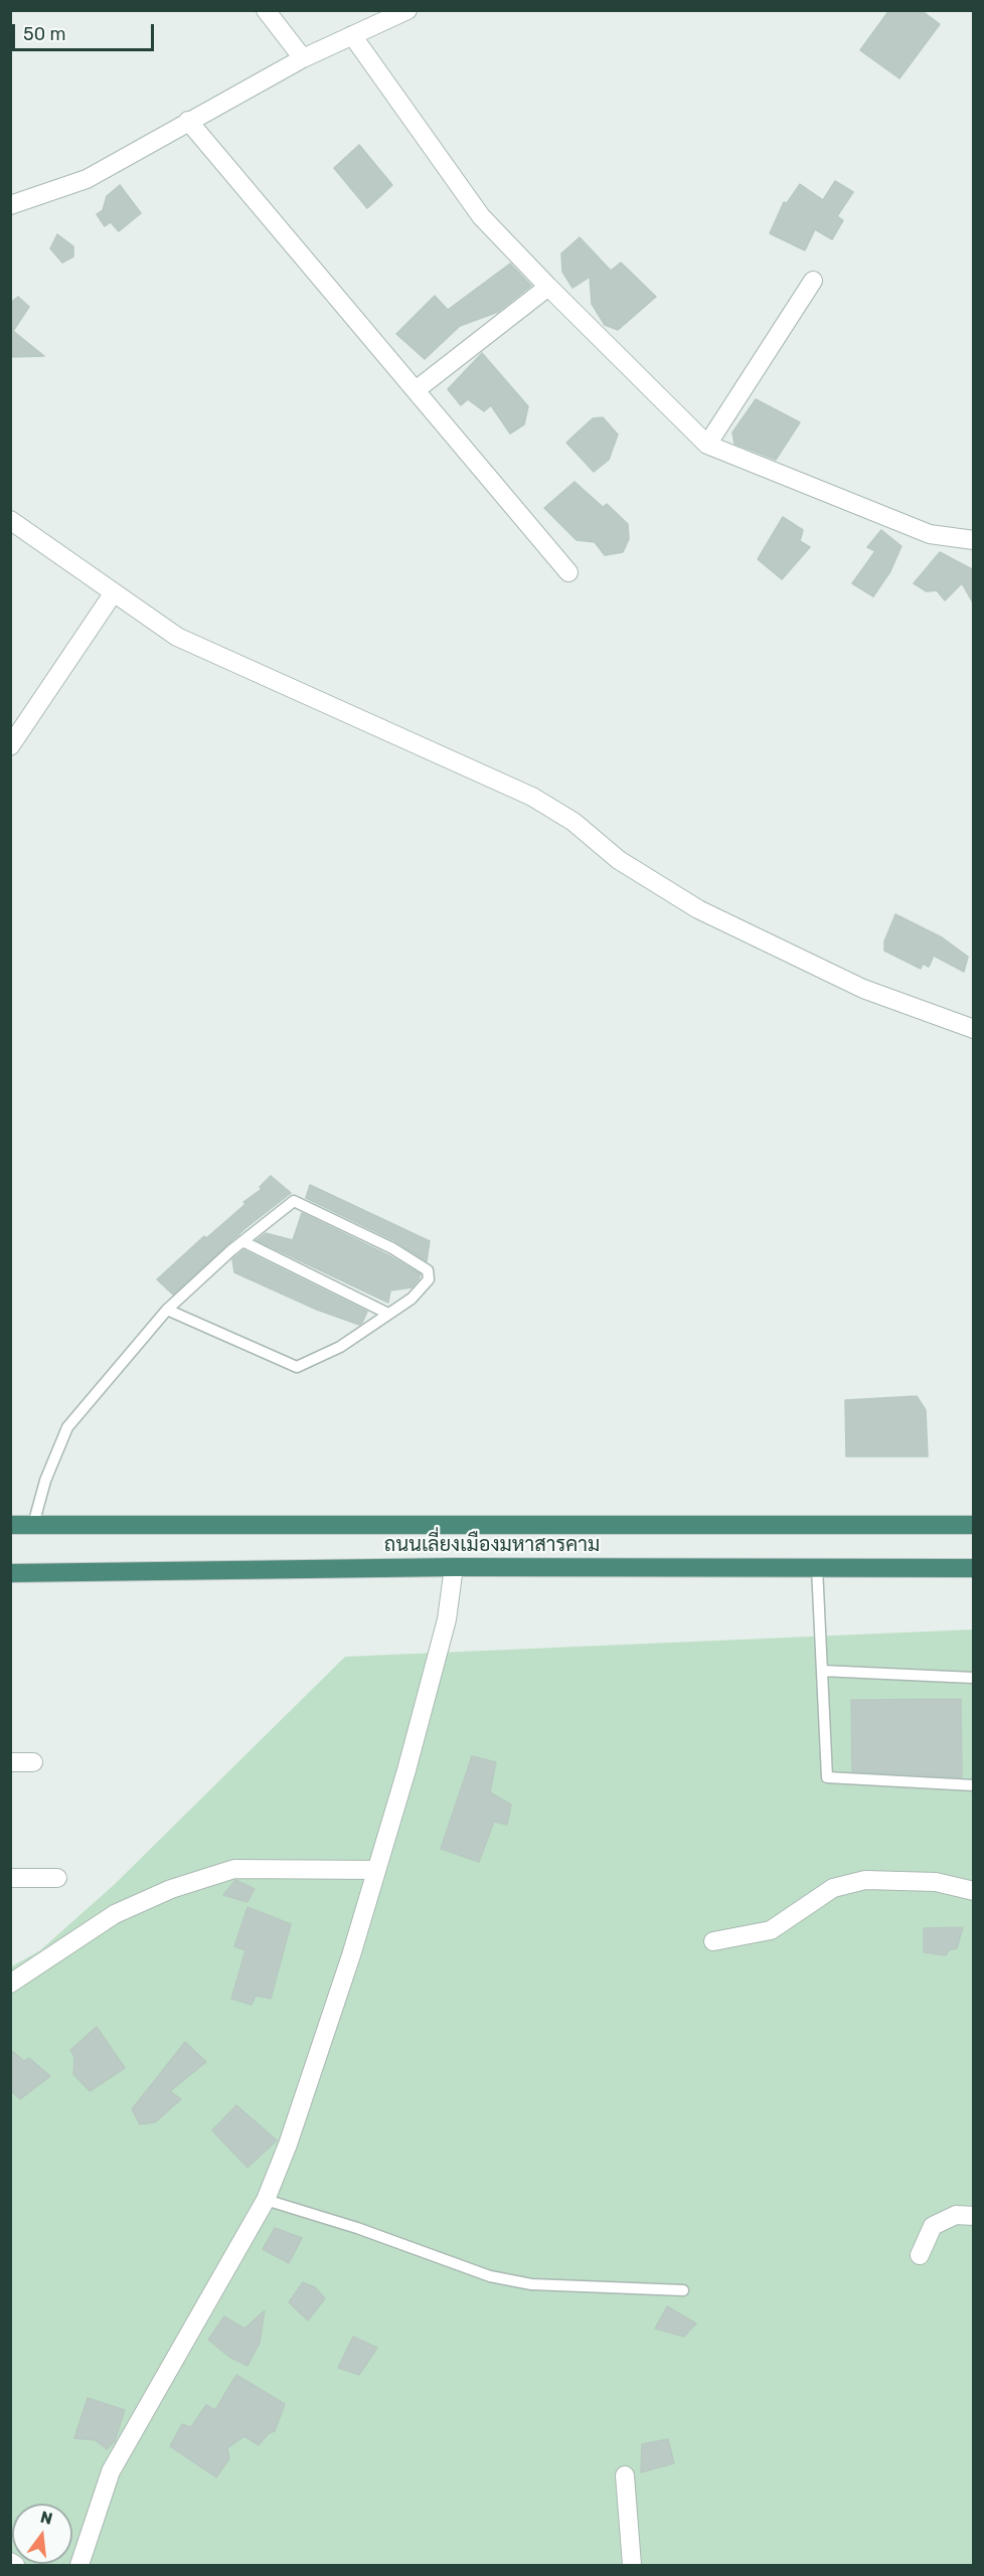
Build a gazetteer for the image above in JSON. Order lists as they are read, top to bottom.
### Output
{
  "streets": {
    "highway": ["ถนนเลี่ยงเมืองมหาสารคาม"]
  },
  "scale_bar": "50 m",
  "north": "top"
}
